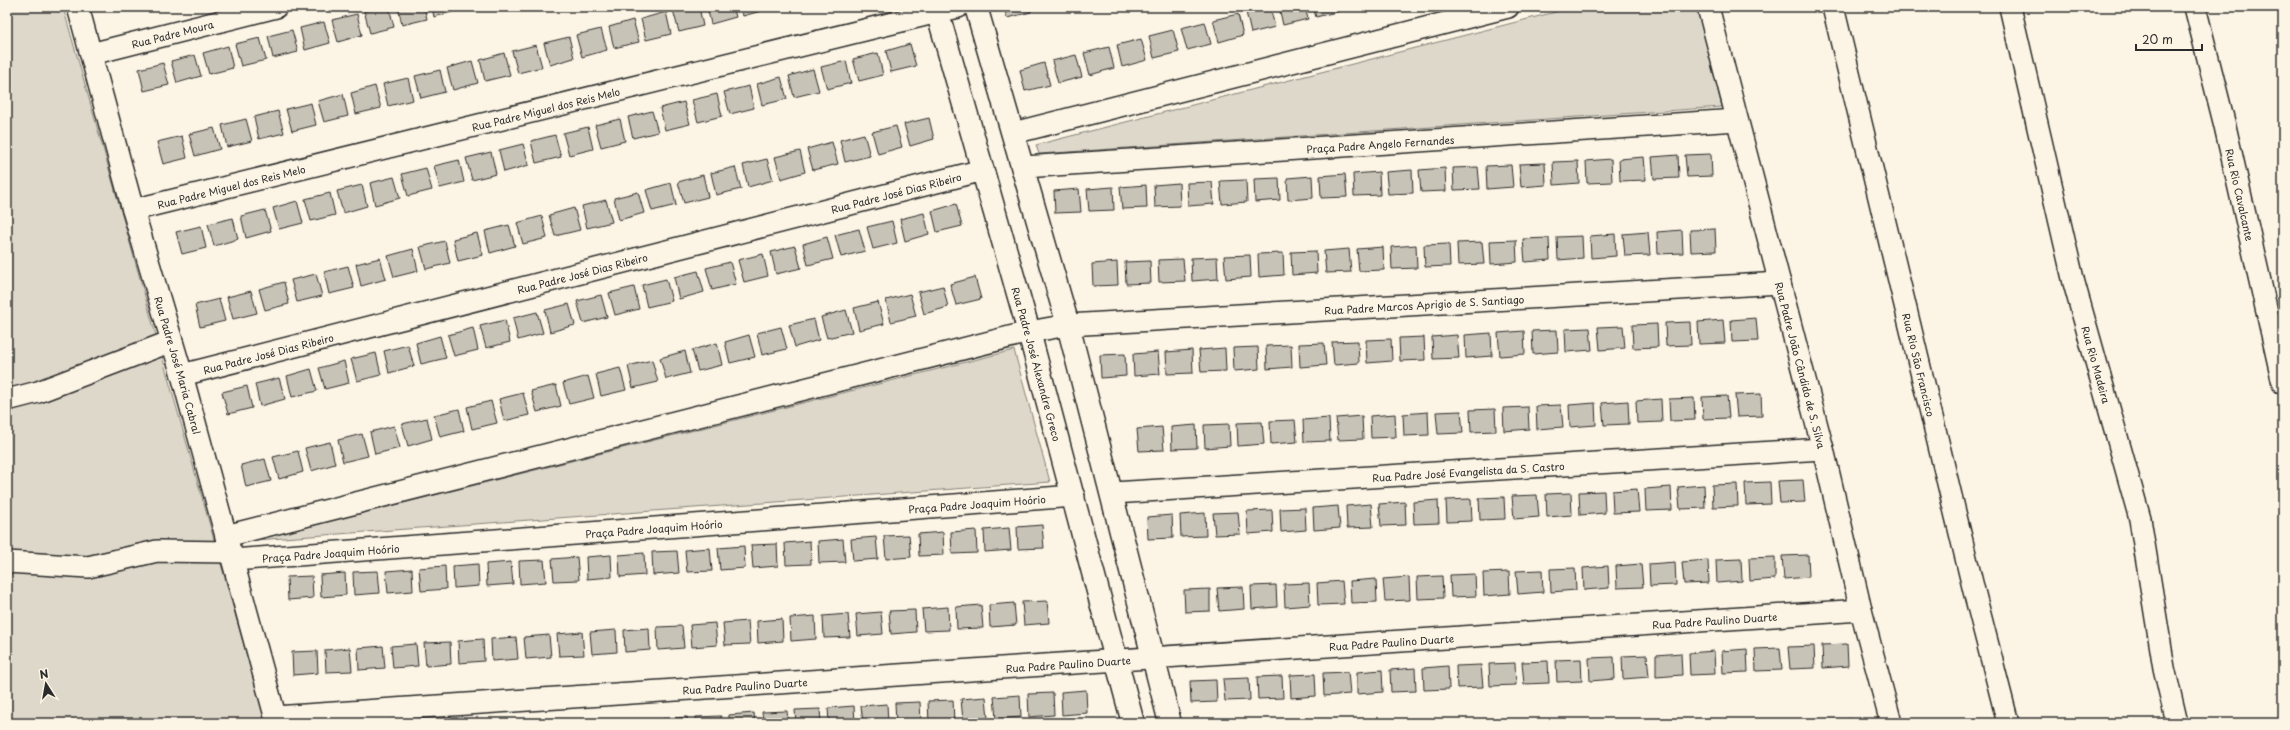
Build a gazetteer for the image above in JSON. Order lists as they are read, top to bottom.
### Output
{
  "streets": {
    "street": [
      "Rua Padre Moura",
      "Rua Padre Miguel dos Reis Melo",
      "Praça Padre Angelo Fernandes",
      "Rua Padre José Dias Ribeiro",
      "Rua Rio Cavalcante",
      "Rua Padre Marcos Aprigio de S. Santiago",
      "Rua Padre José Alexandre Greco",
      "Rua Rio Madeira",
      "Rua Padre José Maria Cabral",
      "Rua Padre João Cândido de S. Silva",
      "Rua Rio São Francisco",
      "Rua Padre José Evangelista da S. Castro",
      "Praça Padre Joaquim Hoório",
      "Rua Padre Paulino Duarte"
    ]
  },
  "crossings": [
    ["Rua Padre Moura", "Rua Padre José Maria Cabral"],
    ["Rua Padre Miguel dos Reis Melo", "Rua Padre José Alexandre Greco"],
    ["Rua Padre Miguel dos Reis Melo", "Rua Padre José Maria Cabral"],
    ["Praça Padre Angelo Fernandes", "Rua Padre João Cândido de S. Silva"],
    ["Rua Padre José Dias Ribeiro", "Rua Padre José Alexandre Greco"],
    ["Rua Padre José Dias Ribeiro", "Rua Padre José Maria Cabral"],
    ["Rua Padre Marcos Aprigio de S. Santiago", "Rua Padre José Alexandre Greco"],
    ["Rua Padre Marcos Aprigio de S. Santiago", "Rua Padre João Cândido de S. Silva"],
    ["Rua Padre José Alexandre Greco", "Praça Padre Joaquim Hoório"],
    ["Rua Padre José Alexandre Greco", "Rua Padre Paulino Duarte"],
    ["Rua Padre José Maria Cabral", "Praça Padre Joaquim Hoório"],
    ["Rua Padre José Maria Cabral", "Rua Padre Paulino Duarte"],
    ["Rua Padre João Cândido de S. Silva", "Rua Padre José Evangelista da S. Castro"],
    ["Rua Padre João Cândido de S. Silva", "Rua Padre Paulino Duarte"]
  ],
  "scale_bar": "20 m",
  "north": "top"
}
